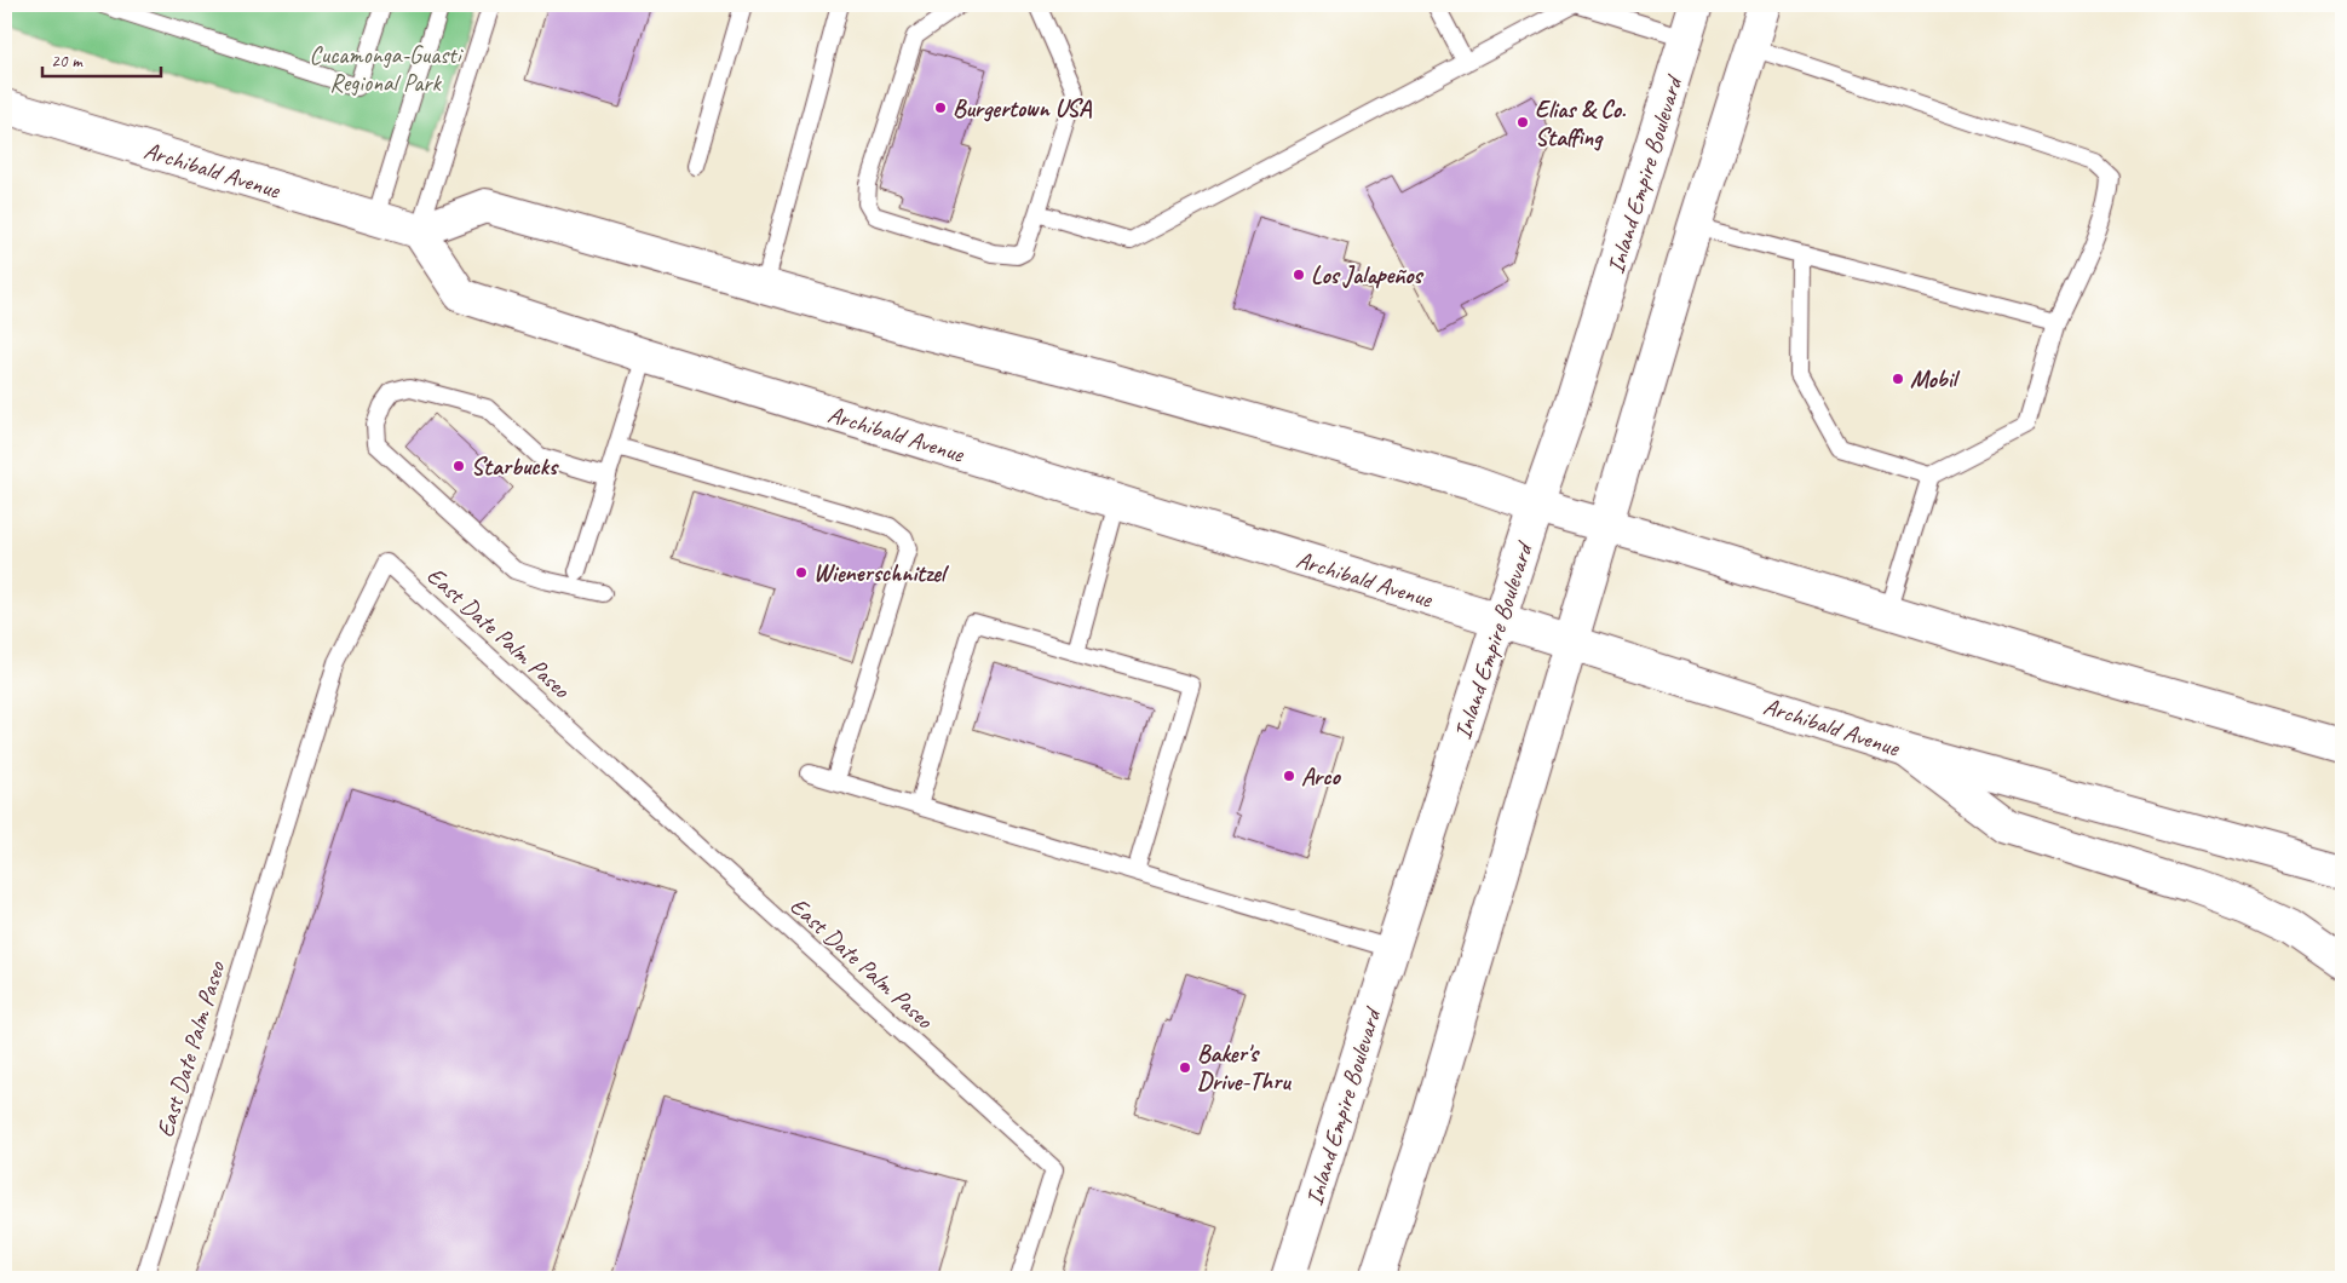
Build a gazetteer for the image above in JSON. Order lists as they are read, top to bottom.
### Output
{
  "streets": {
    "main road": ["Archibald Avenue", "Inland Empire Boulevard"],
    "lane": ["East Date Palm Paseo"]
  },
  "crossings": [
    ["Archibald Avenue", "Inland Empire Boulevard"]
  ],
  "parks": ["Cucamonga-Guasti Regional Park"],
  "places": [
    "Burgertown USA",
    "Elias & Co. Staffing",
    "Los Jalapeños",
    "Mobil",
    "Starbucks",
    "Wienerschnitzel",
    "Arco",
    "Baker's Drive-Thru"
  ],
  "scale_bar": "20 m"
}
